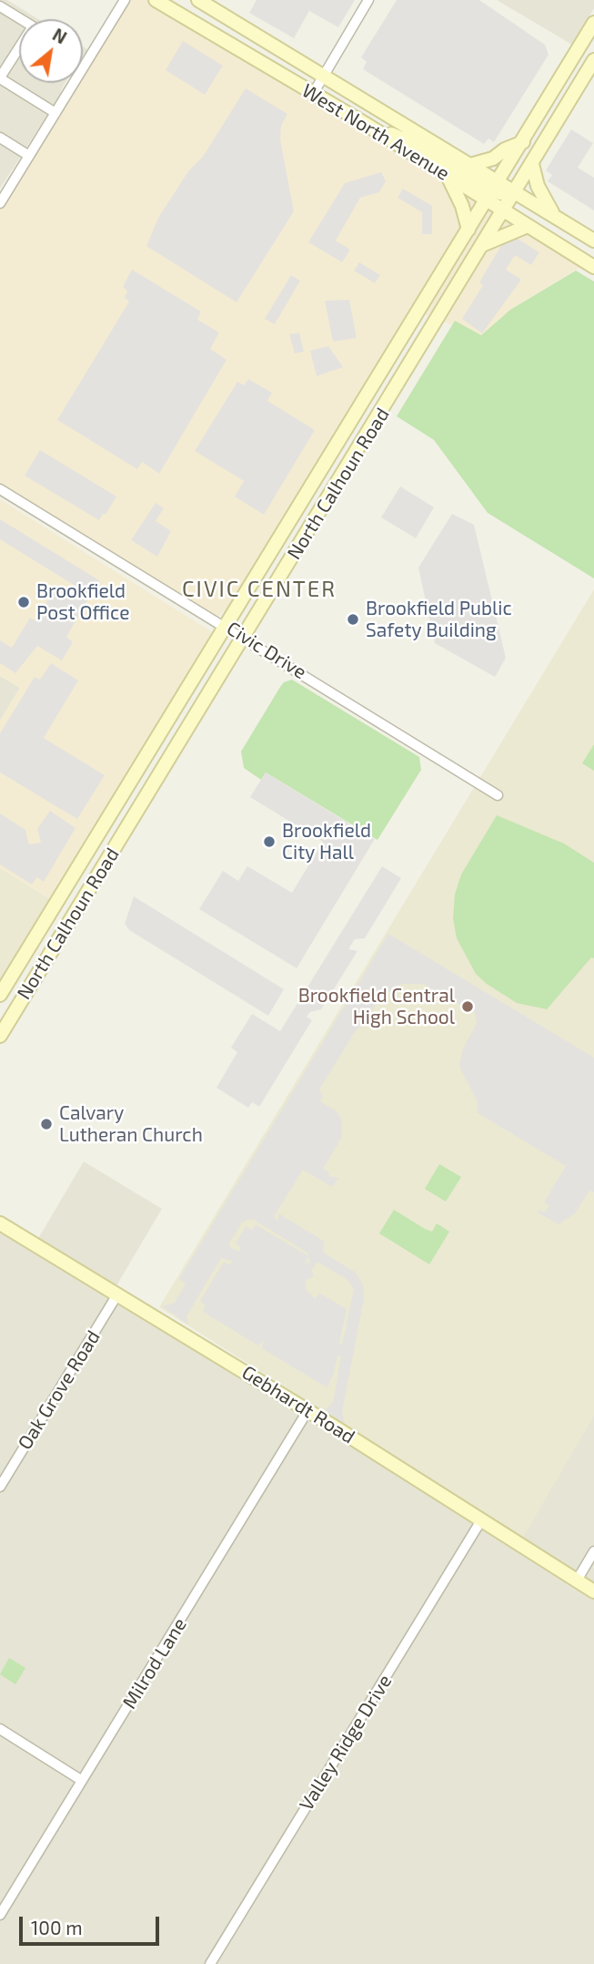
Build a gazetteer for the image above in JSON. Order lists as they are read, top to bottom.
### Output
{
  "streets": {
    "main road": ["West North Avenue", "North Calhoun Road", "Gebhardt Road"],
    "street": [
      "Civic Drive",
      "Oak Grove Road",
      "Milrod Lane",
      "Valley Ridge Drive"
    ]
  },
  "crossings": [
    ["West North Avenue", "North Calhoun Road"],
    ["North Calhoun Road", "Civic Drive"],
    ["Oak Grove Road", "Gebhardt Road"],
    ["Gebhardt Road", "Milrod Lane"],
    ["Gebhardt Road", "Valley Ridge Drive"]
  ],
  "districts": ["CIVIC CENTER"],
  "places": [
    "Brookfield Post Office",
    "Brookfield Public Safety Building",
    "Brookfield City Hall",
    "Brookfield Central High School",
    "Calvary Lutheran Church"
  ],
  "scale_bar": "100 m",
  "north": "top right"
}
